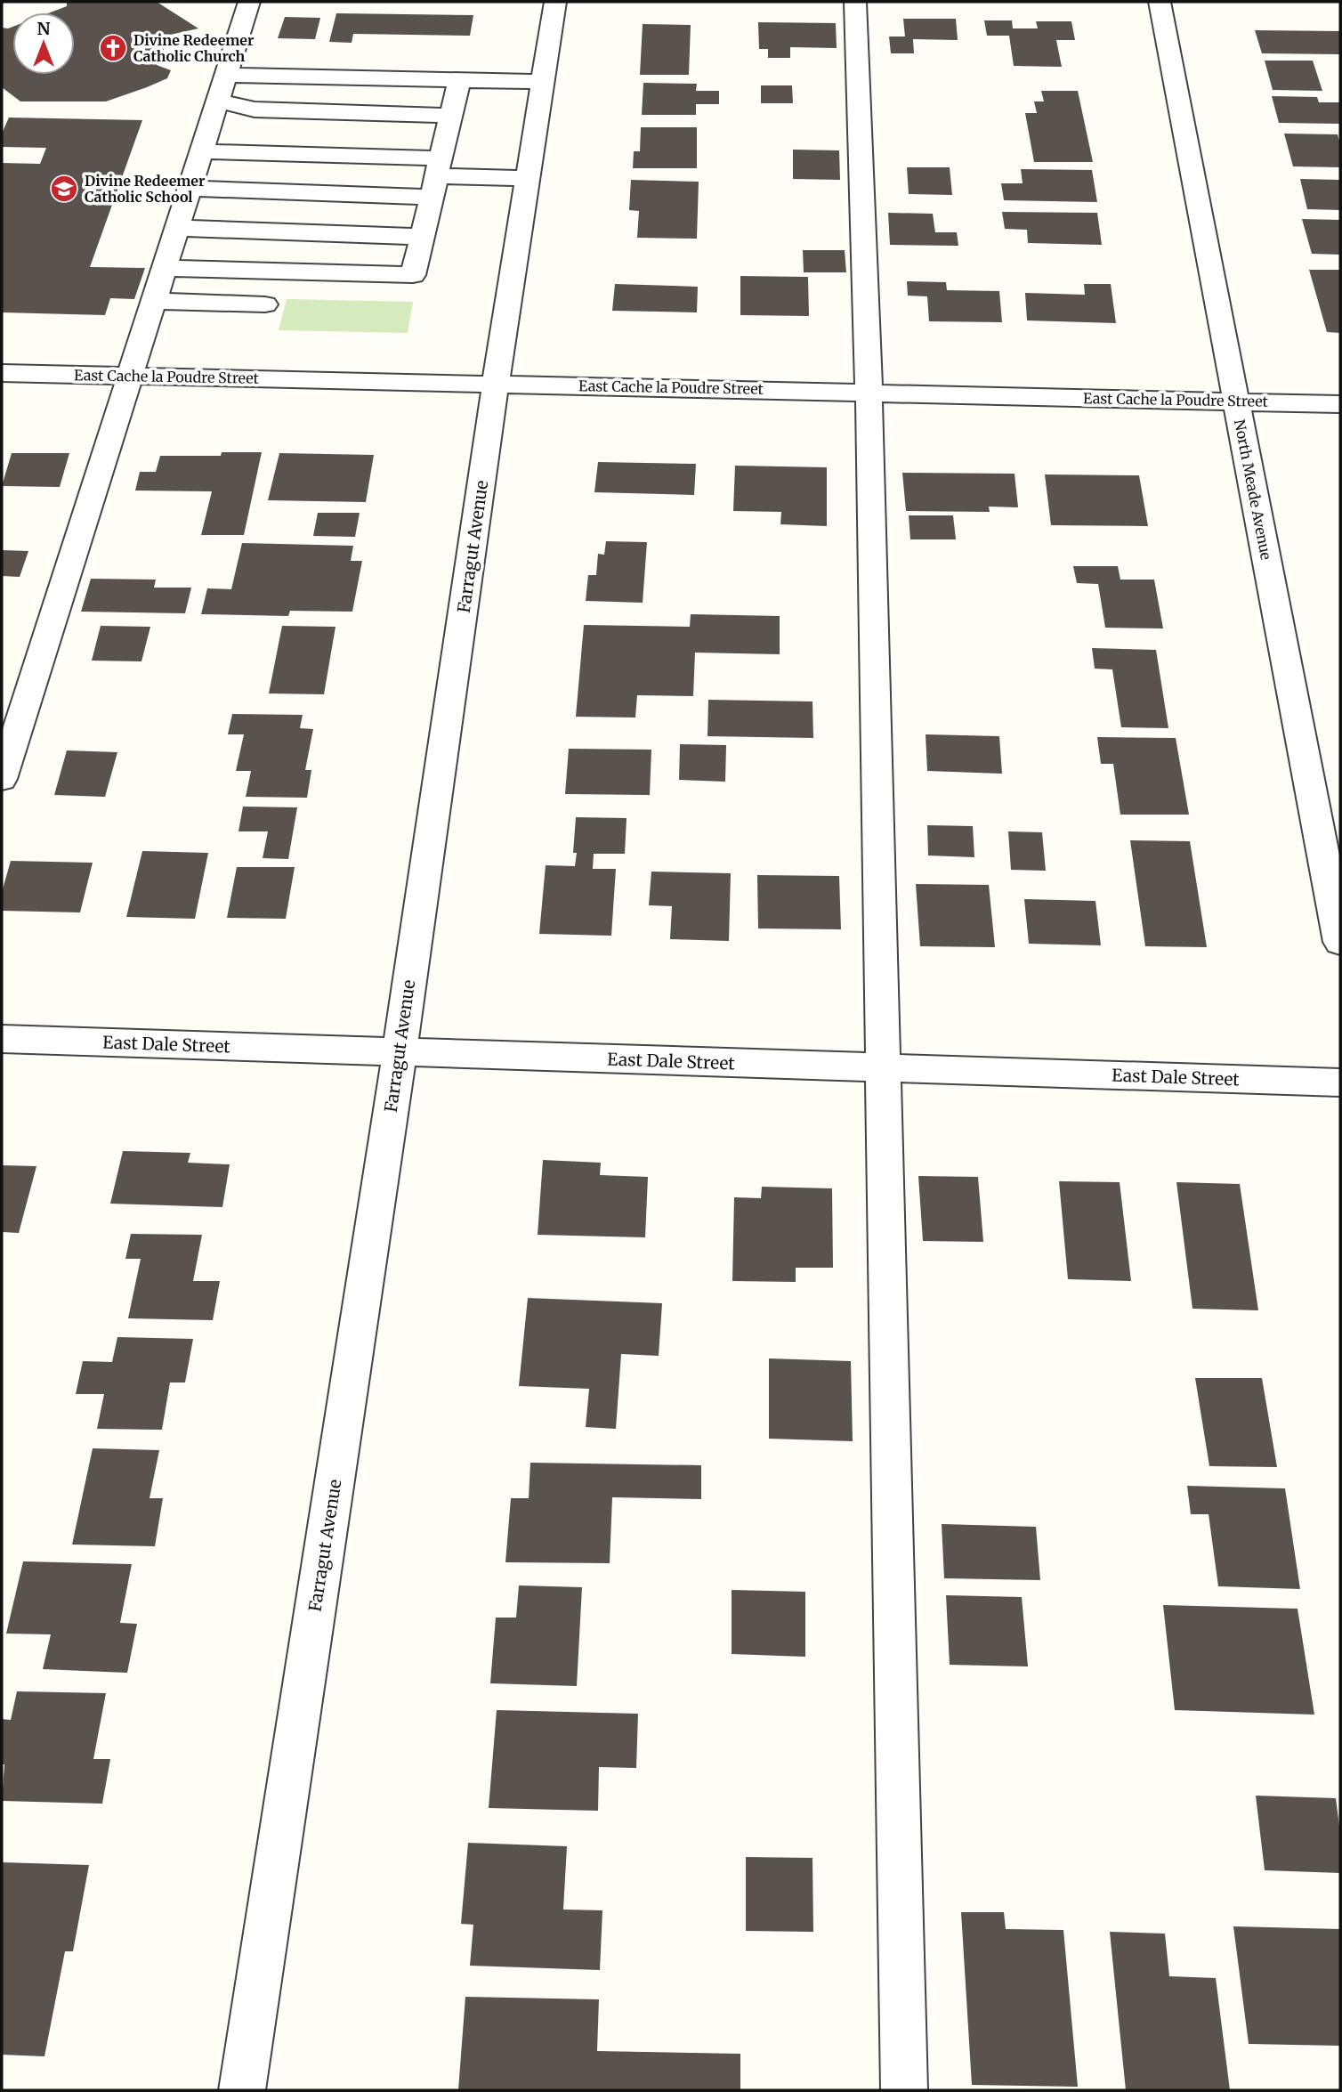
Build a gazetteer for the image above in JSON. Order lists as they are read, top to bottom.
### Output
{
  "streets": {
    "street": [
      "East Cache la Poudre Street",
      "North Meade Avenue",
      "Farragut Avenue",
      "East Dale Street"
    ]
  },
  "crossings": [
    ["East Cache la Poudre Street", "North Meade Avenue"],
    ["East Cache la Poudre Street", "Farragut Avenue"],
    ["Farragut Avenue", "East Dale Street"]
  ],
  "places": {
    "church": ["Divine Redeemer Catholic Church"],
    "school or university": ["Divine Redeemer Catholic School"]
  },
  "north": "top"
}
